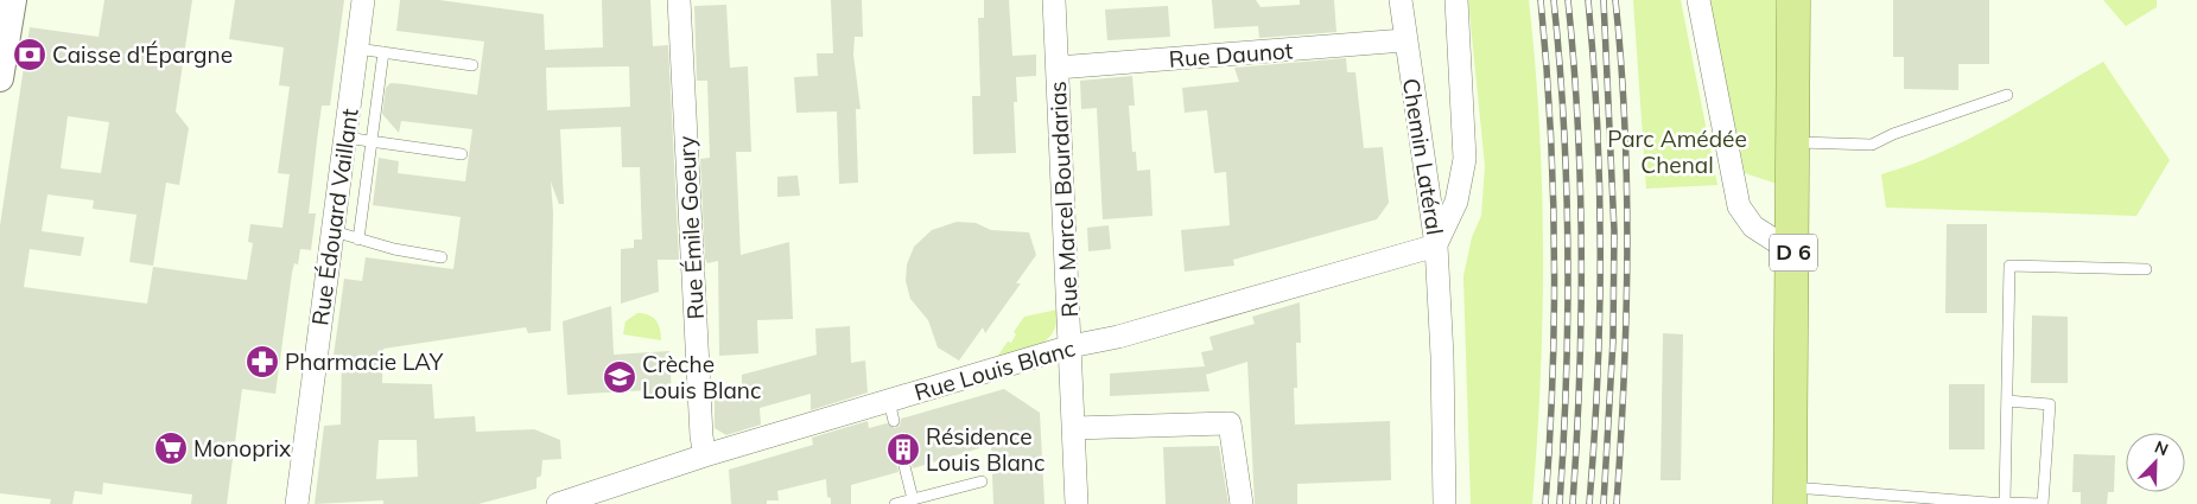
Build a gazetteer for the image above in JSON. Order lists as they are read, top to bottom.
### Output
{
  "streets": {
    "main road": ["D 6"],
    "street": [
      "Rue Daunot",
      "Chemin Latéral",
      "Rue Marcel Bourdarias",
      "Rue Édouard Vaillant",
      "Rue Émile Goeury",
      "Rue Louis Blanc"
    ]
  },
  "crossings": [
    ["Rue Daunot", "Chemin Latéral"],
    ["Rue Daunot", "Rue Marcel Bourdarias"],
    ["Chemin Latéral", "Rue Louis Blanc"],
    ["Rue Marcel Bourdarias", "Rue Louis Blanc"],
    ["Rue Émile Goeury", "Rue Louis Blanc"]
  ],
  "parks": ["Parc Amédée Chenal"],
  "places": {
    "bank": ["Caisse d'Épargne"],
    "pharmacy": ["Pharmacie LAY"],
    "school or university": ["Crèche Louis Blanc"],
    "supermarket": ["Monoprix"],
    "building": ["Résidence Louis Blanc"]
  },
  "north": "top right"
}
